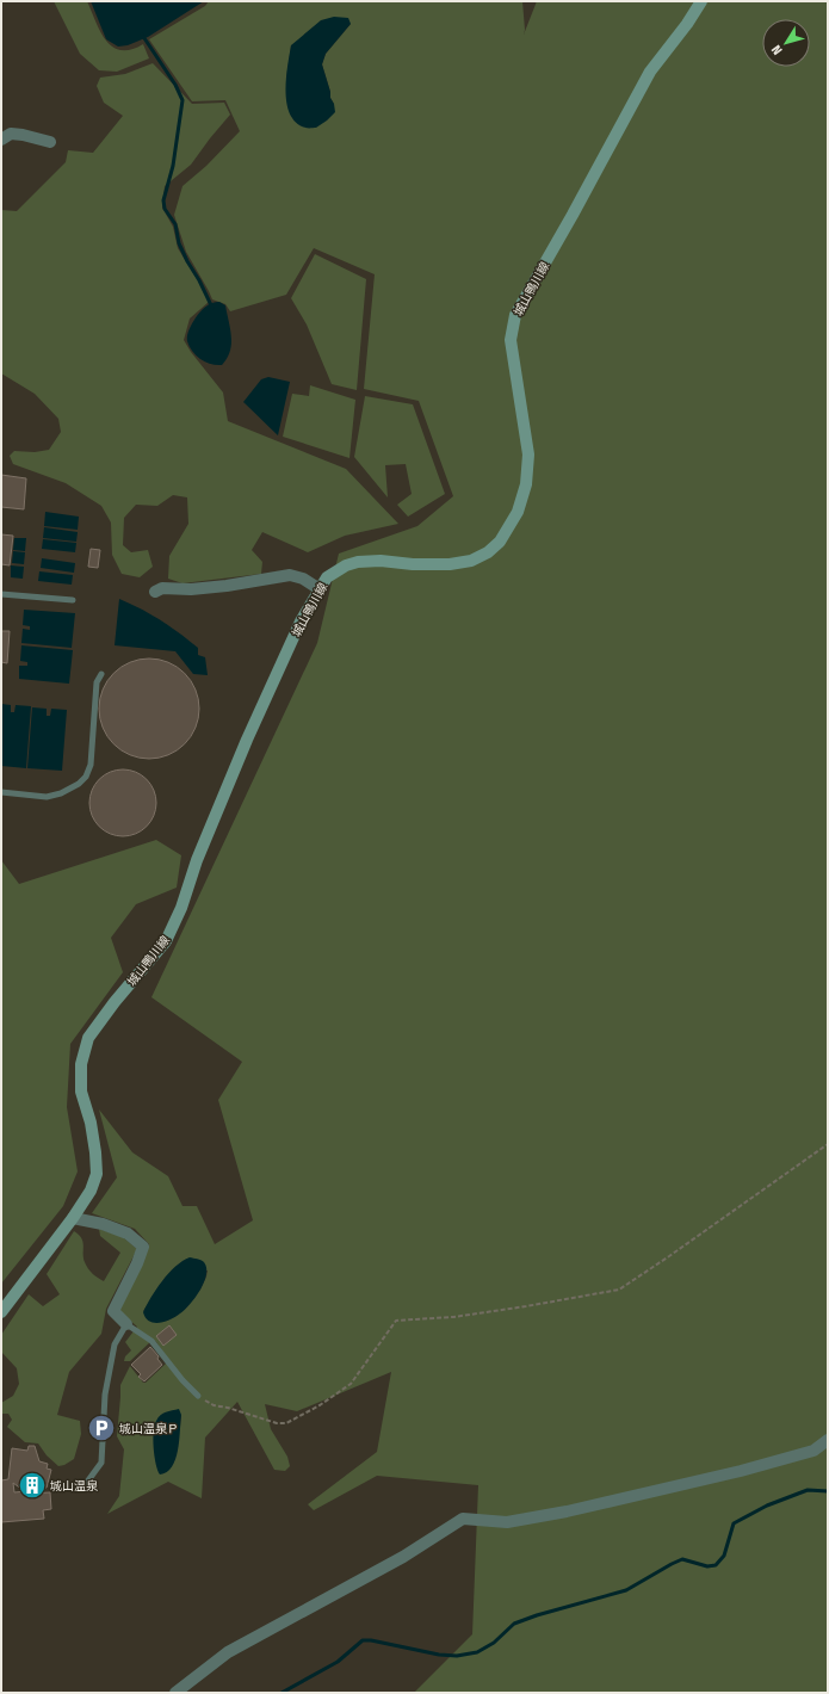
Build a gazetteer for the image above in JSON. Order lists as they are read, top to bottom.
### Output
{
  "streets": {
    "main road": ["城山鴨川線"]
  },
  "places": {
    "parking": ["城山温泉Ｐ"],
    "building": ["城山温泉"]
  },
  "north": "bottom left"
}
